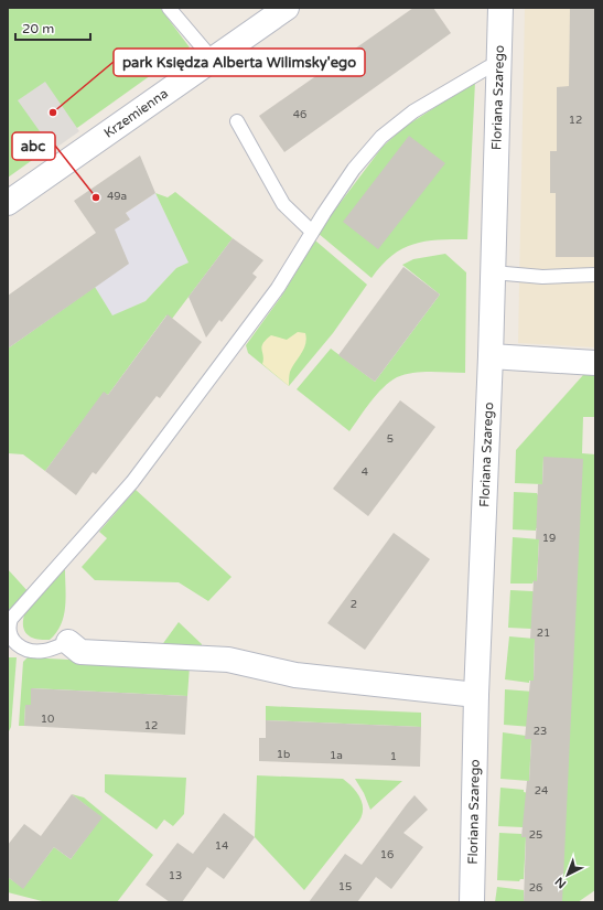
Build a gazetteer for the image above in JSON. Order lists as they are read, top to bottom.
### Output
{
  "streets": {
    "street": ["Floriana Szarego", "Krzemienna"]
  },
  "places": ["park Księdza Alberta Wilimsky'ego", "abc"],
  "house_numbers": [
    "46",
    "12",
    "49a",
    "5",
    "4",
    "19",
    "2",
    "21",
    "10",
    "12",
    "23",
    "1b",
    "1a",
    "1",
    "24",
    "25",
    "14",
    "16",
    "13",
    "15",
    "26"
  ],
  "scale_bar": "20 m",
  "north": "bottom left"
}
